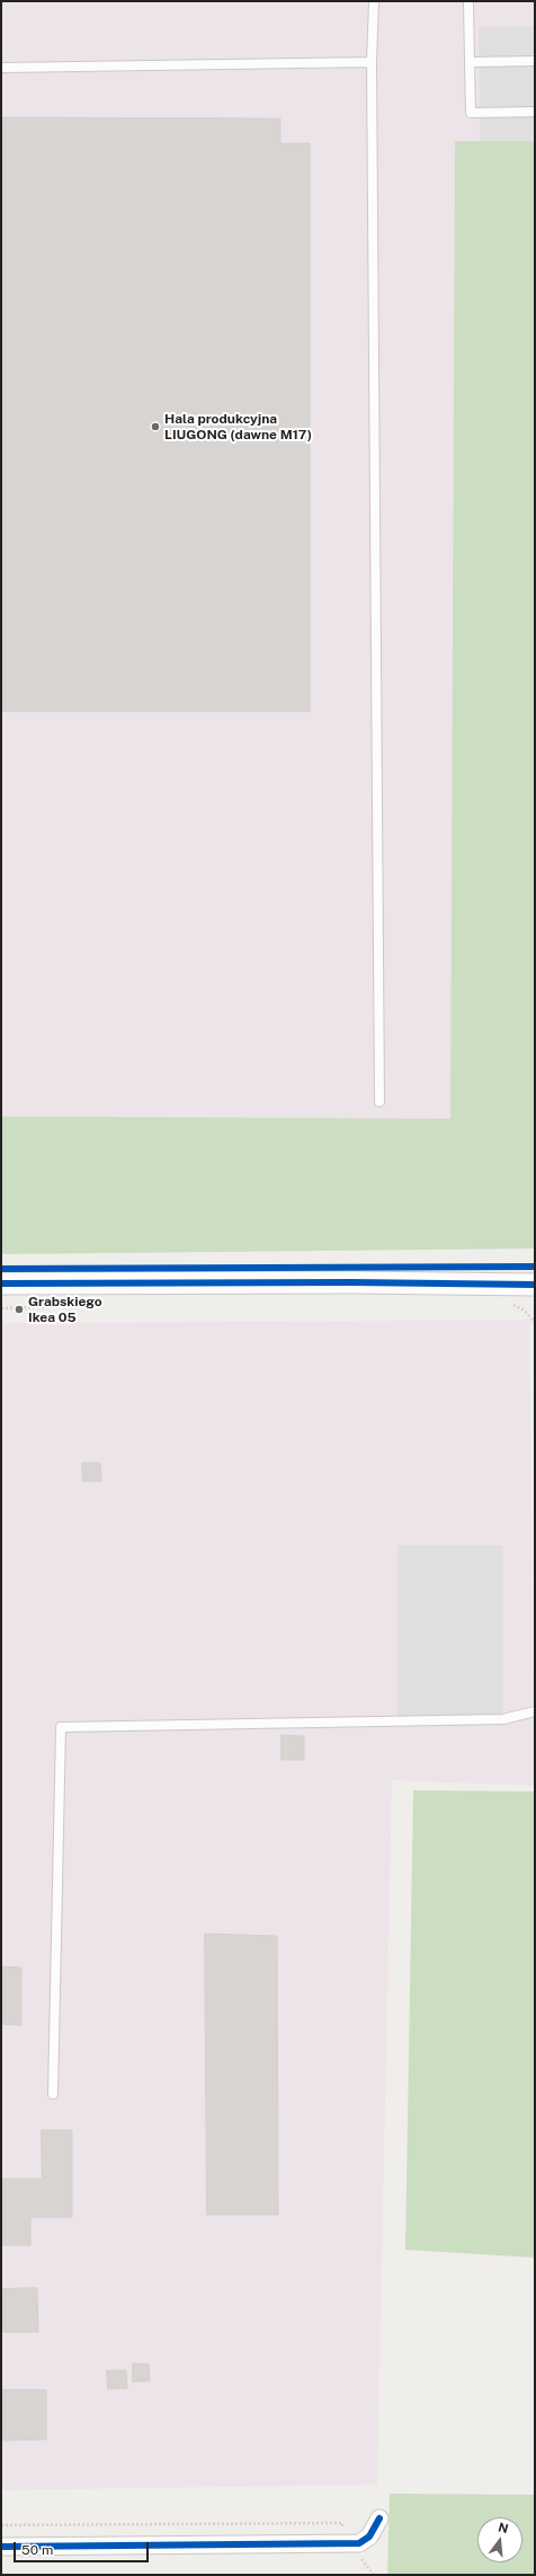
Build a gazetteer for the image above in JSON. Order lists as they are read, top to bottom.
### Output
{
  "places": ["Hala produkcyjna LIUGONG (dawne M17)", "Grabskiego Ikea 05"],
  "scale_bar": "50 m",
  "north": "top"
}
